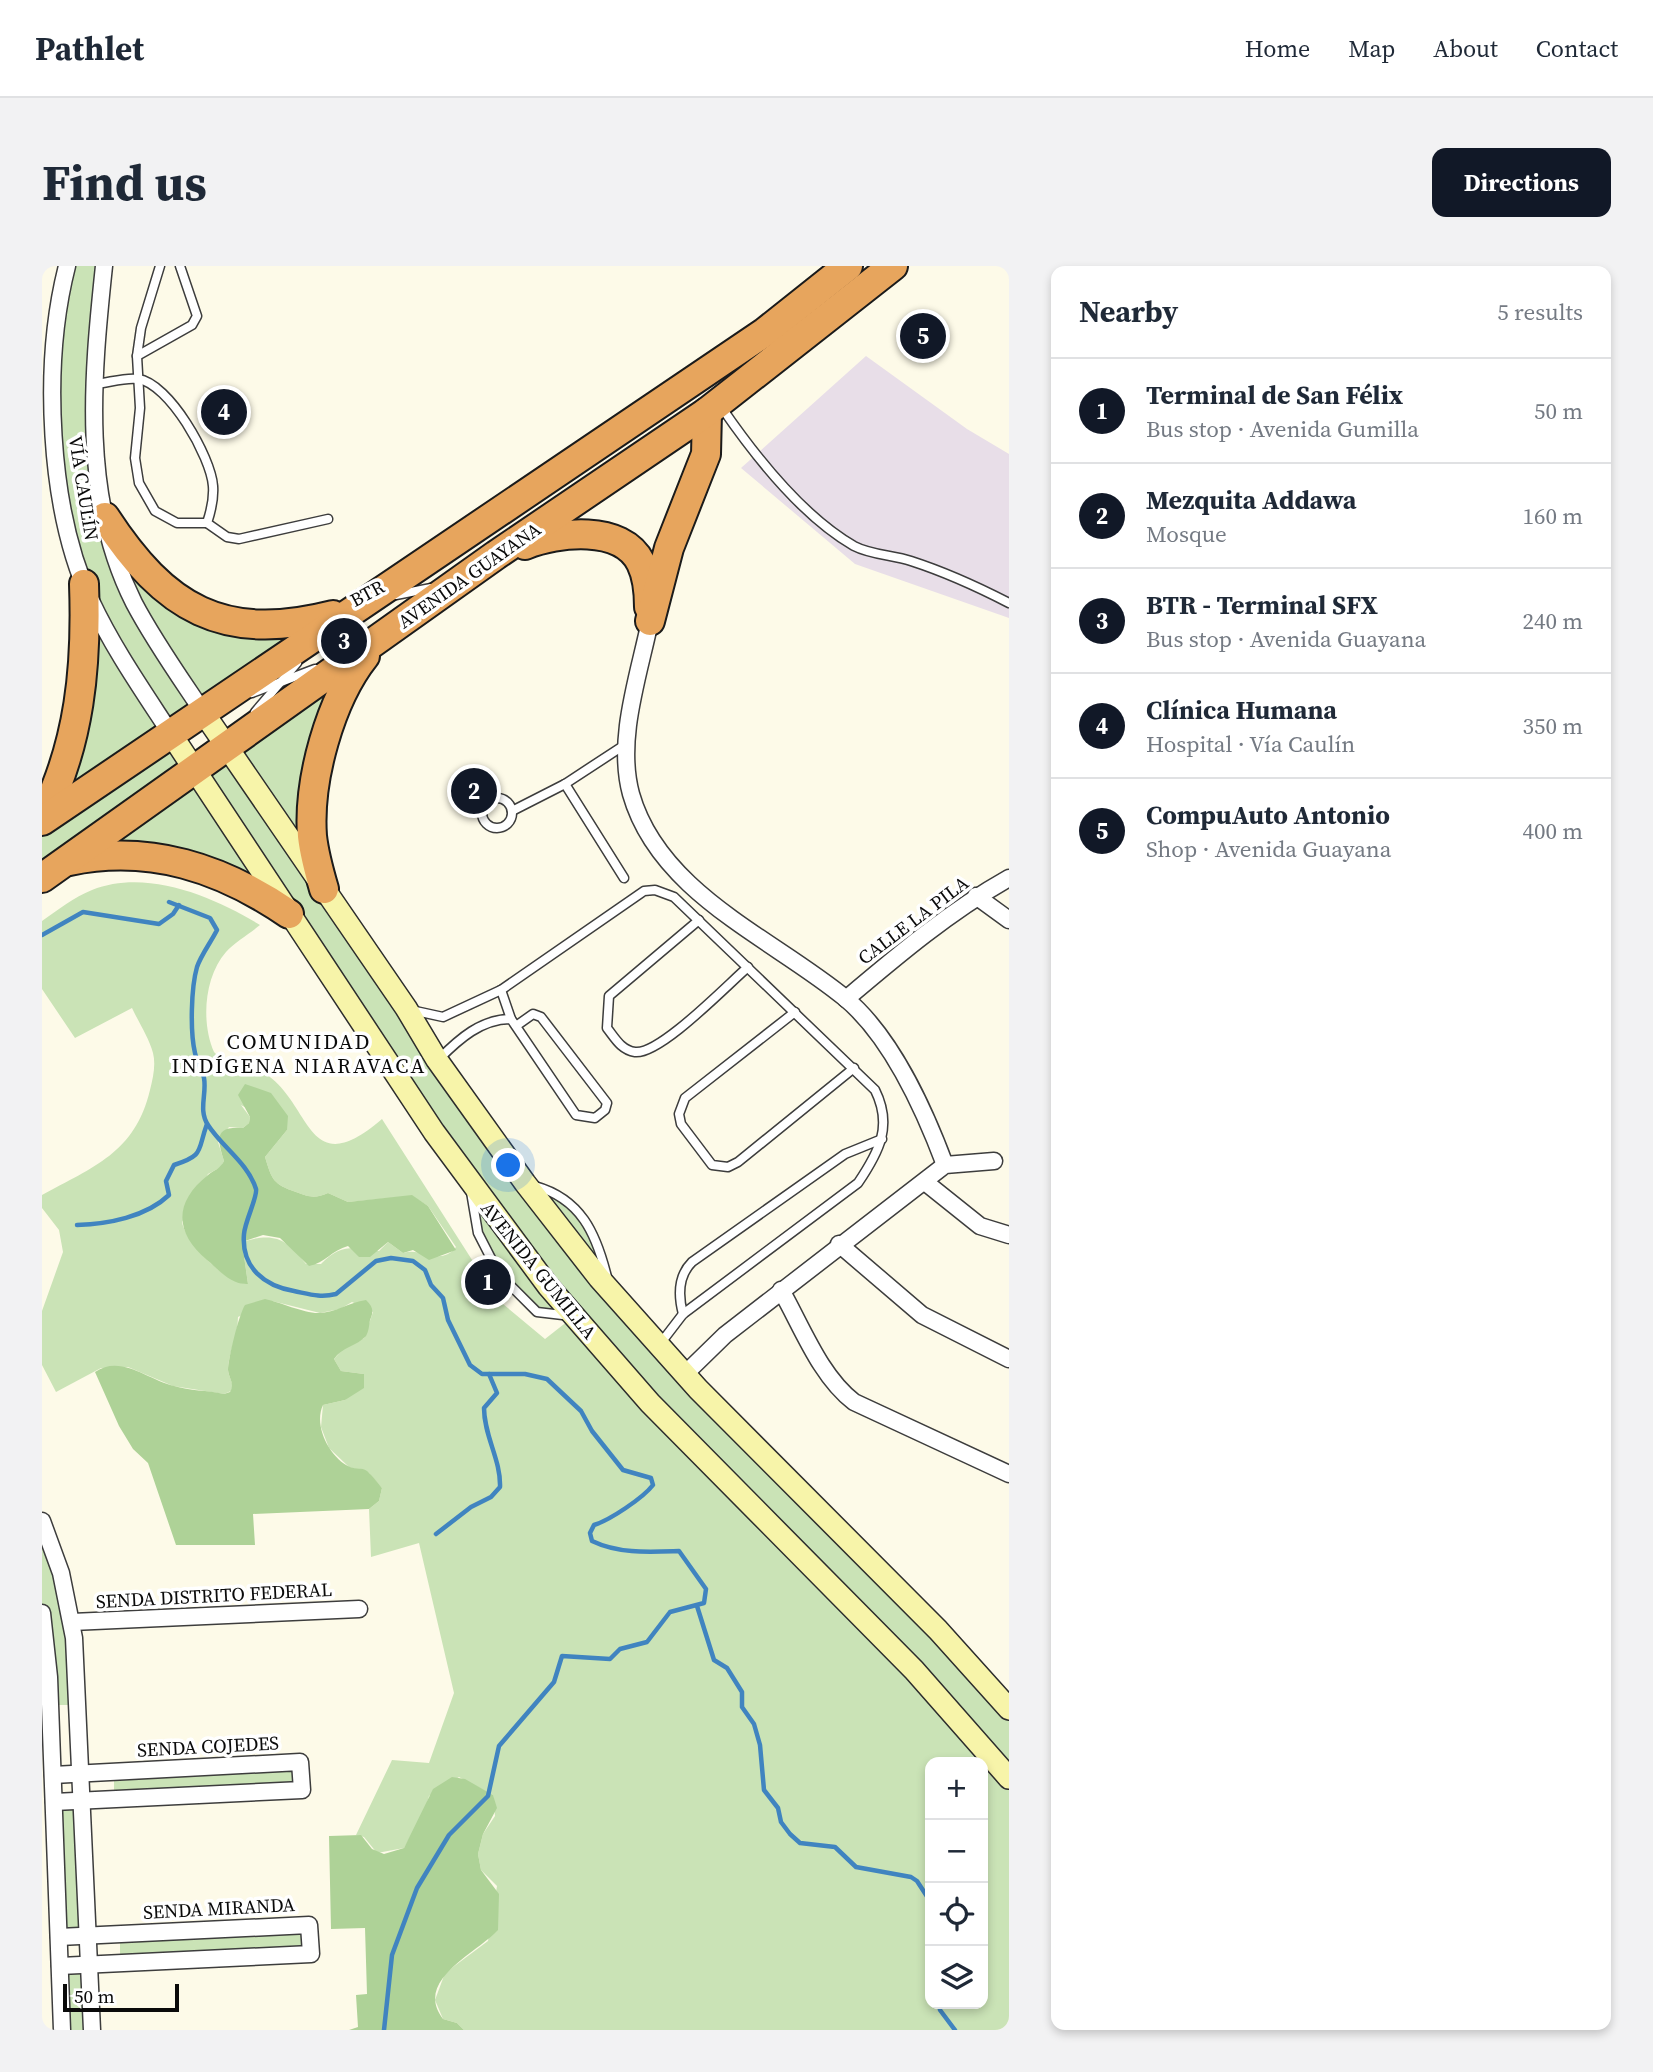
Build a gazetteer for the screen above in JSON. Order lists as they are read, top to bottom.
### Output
{
  "streets": {
    "highway": ["AVENIDA GUAYANA"],
    "main road": ["AVENIDA GUMILLA"],
    "street": [
      "VÍA CAULÍN",
      "CALLE LA PILA",
      "SENDA DISTRITO FEDERAL",
      "SENDA COJEDES",
      "SENDA MIRANDA"
    ],
    "lane": ["BTR"]
  },
  "crossings": [
    ["VÍA CAULÍN", "AVENIDA GUAYANA"],
    ["VÍA CAULÍN", "BTR"],
    ["VÍA CAULÍN", "AVENIDA GUMILLA"],
    ["AVENIDA GUAYANA", "BTR"],
    ["AVENIDA GUAYANA", "AVENIDA GUMILLA"]
  ],
  "districts": ["COMUNIDAD INDÍGENA NIARAVACA"],
  "scale_bar": "50 m",
  "page": {
    "header": "Pathlet",
    "nav": [
      "Home",
      "Map",
      "About",
      "Contact"
    ],
    "buttons": "Directions",
    "title": "Find us",
    "heading": ["Nearby", "5 results"],
    "pins": [
      "5",
      "4",
      "3",
      "2",
      "1"
    ],
    "list": [
      {
        "mark": "1",
        "name": "Terminal de San Félix",
        "note": "Bus stop · Avenida Gumilla",
        "value": "50 m"
      },
      {
        "mark": "2",
        "name": "Mezquita Addawa",
        "note": "Mosque",
        "value": "160 m"
      },
      {
        "mark": "3",
        "name": "BTR - Terminal SFX",
        "note": "Bus stop · Avenida Guayana",
        "value": "240 m"
      },
      {
        "mark": "4",
        "name": "Clínica Humana",
        "note": "Hospital · Vía Caulín",
        "value": "350 m"
      },
      {
        "mark": "5",
        "name": "CompuAuto Antonio",
        "note": "Shop · Avenida Guayana",
        "value": "400 m"
      }
    ],
    "map_buttons": ["+", "−"],
    "scale": "50 m"
  }
}
